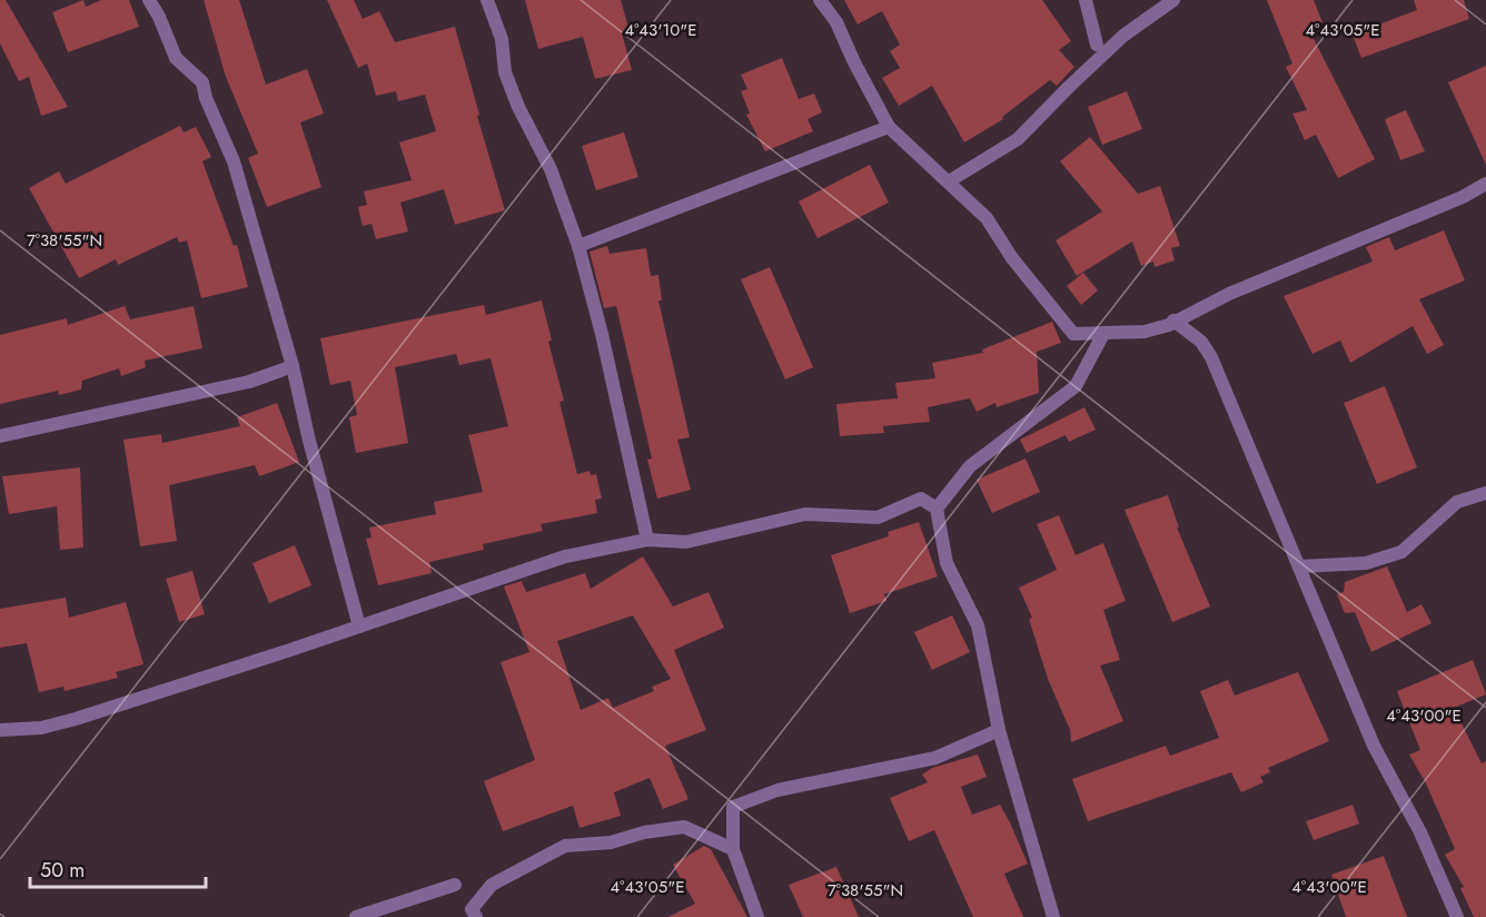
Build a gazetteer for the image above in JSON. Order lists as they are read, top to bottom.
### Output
{
  "scale_bar": "50 m",
  "coordinates": [
    "4°43'10\"E",
    "4°43'05\"E",
    "7°38'55\"N",
    "4°43'00\"E"
  ]
}
